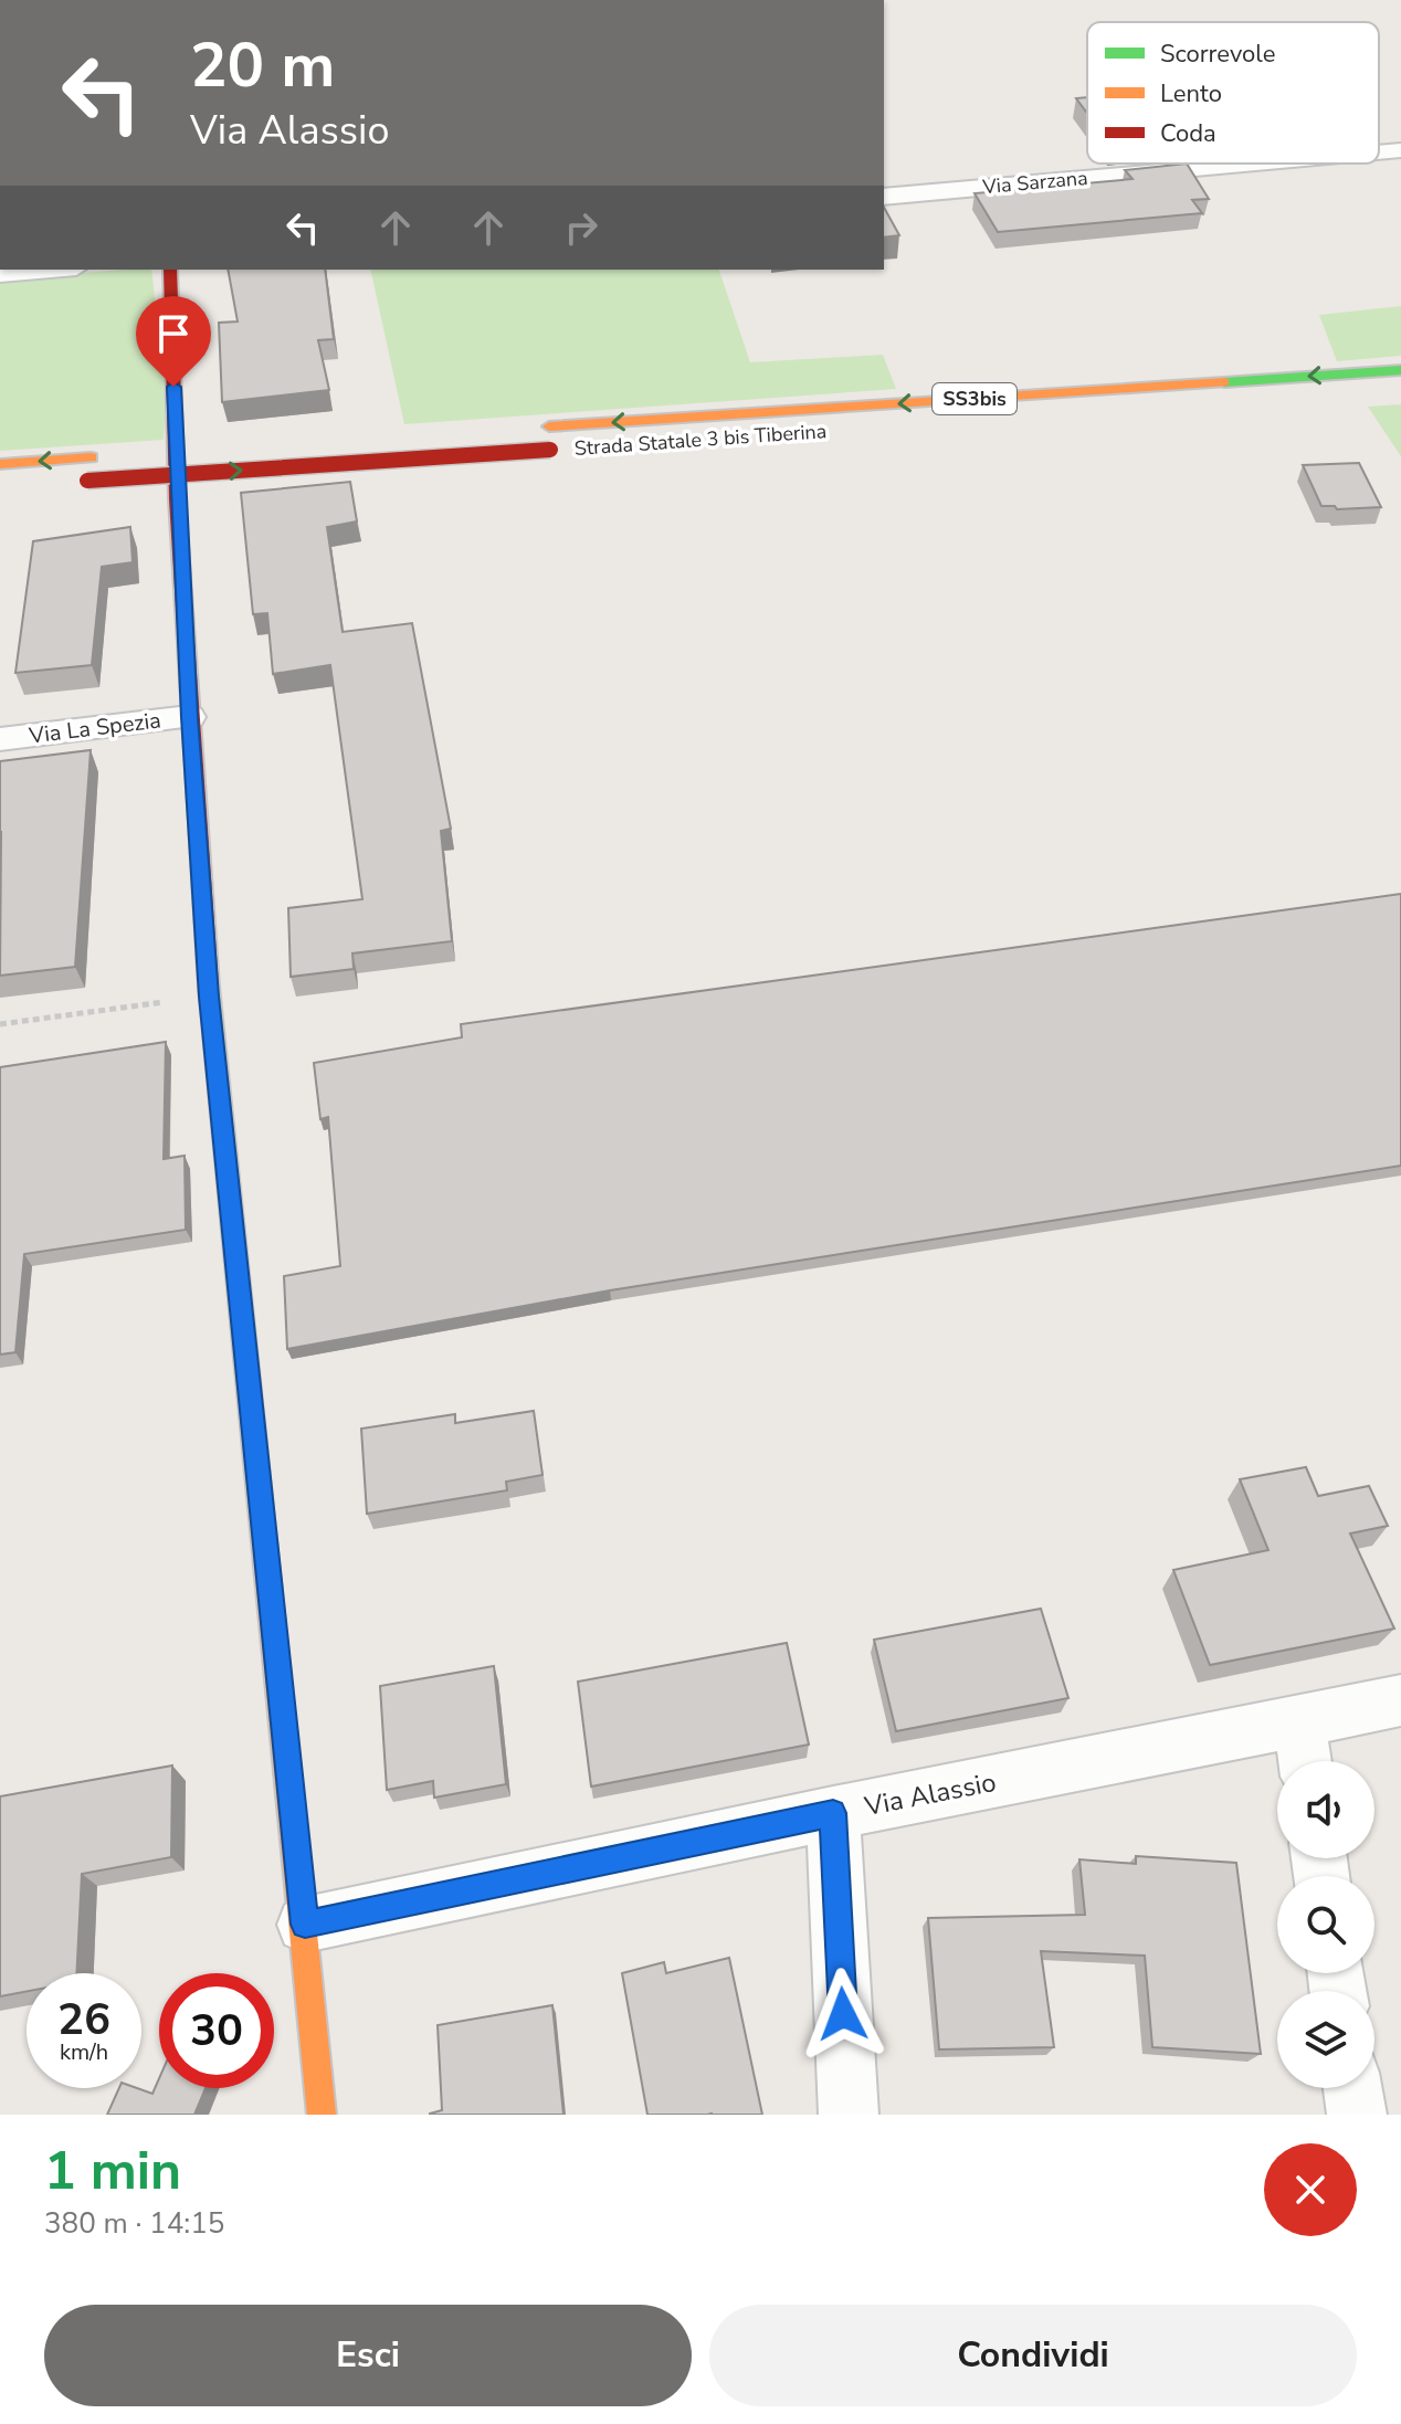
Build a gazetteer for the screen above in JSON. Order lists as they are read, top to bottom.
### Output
{
  "streets": {
    "main road": ["SS3bis", "Strada Statale 3 bis Tiberina"],
    "street": ["Via Sarzana", "Via La Spezia", "Via Alassio"]
  },
  "legend": ["Scorrevole", "Lento", "Coda"],
  "page": {
    "turn": ["20 m", "Via Alassio"],
    "speed": "26 km/h",
    "limit": "30",
    "heading": ["1 min", "380 m · 14:15"],
    "buttons": ["Esci", "Condividi"]
  }
}
